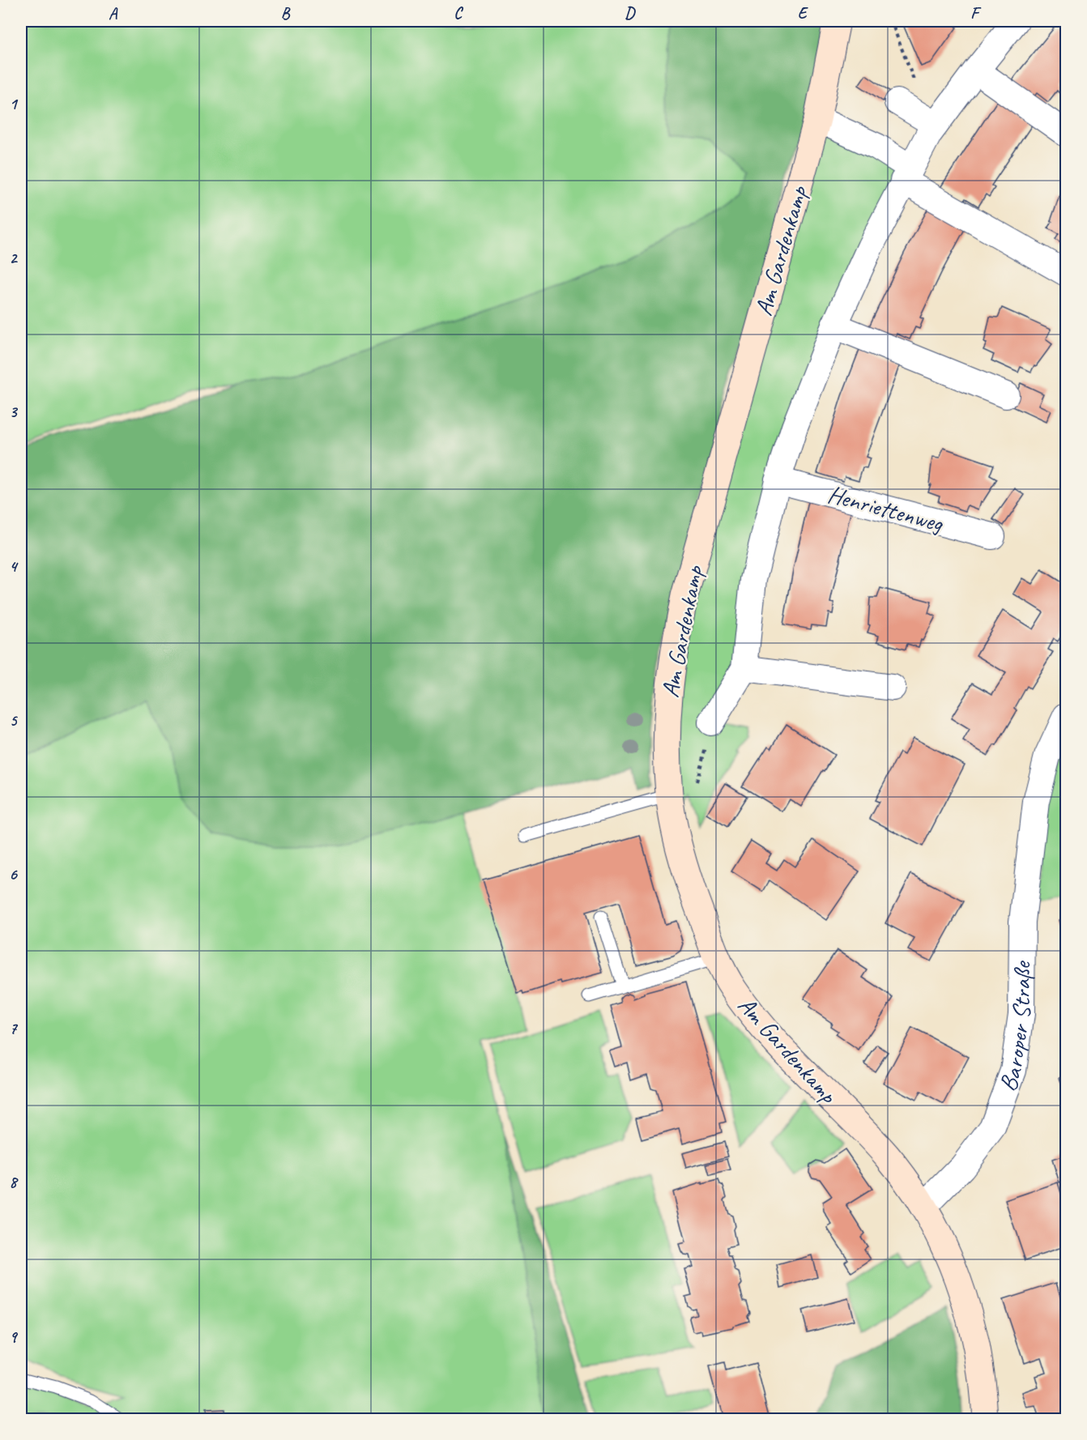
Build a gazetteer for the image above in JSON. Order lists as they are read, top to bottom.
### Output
{
  "streets": {
    "street": ["Am Gardenkamp", "Henriettenweg", "Baroper Straße"]
  },
  "crossings": [
    ["Am Gardenkamp", "Baroper Straße"]
  ],
  "grid": {
    "columns": [
      "A",
      "B",
      "C",
      "D",
      "E",
      "F"
    ],
    "rows": [
      "1",
      "2",
      "3",
      "4",
      "5",
      "6",
      "7",
      "8",
      "9"
    ]
  }
}
